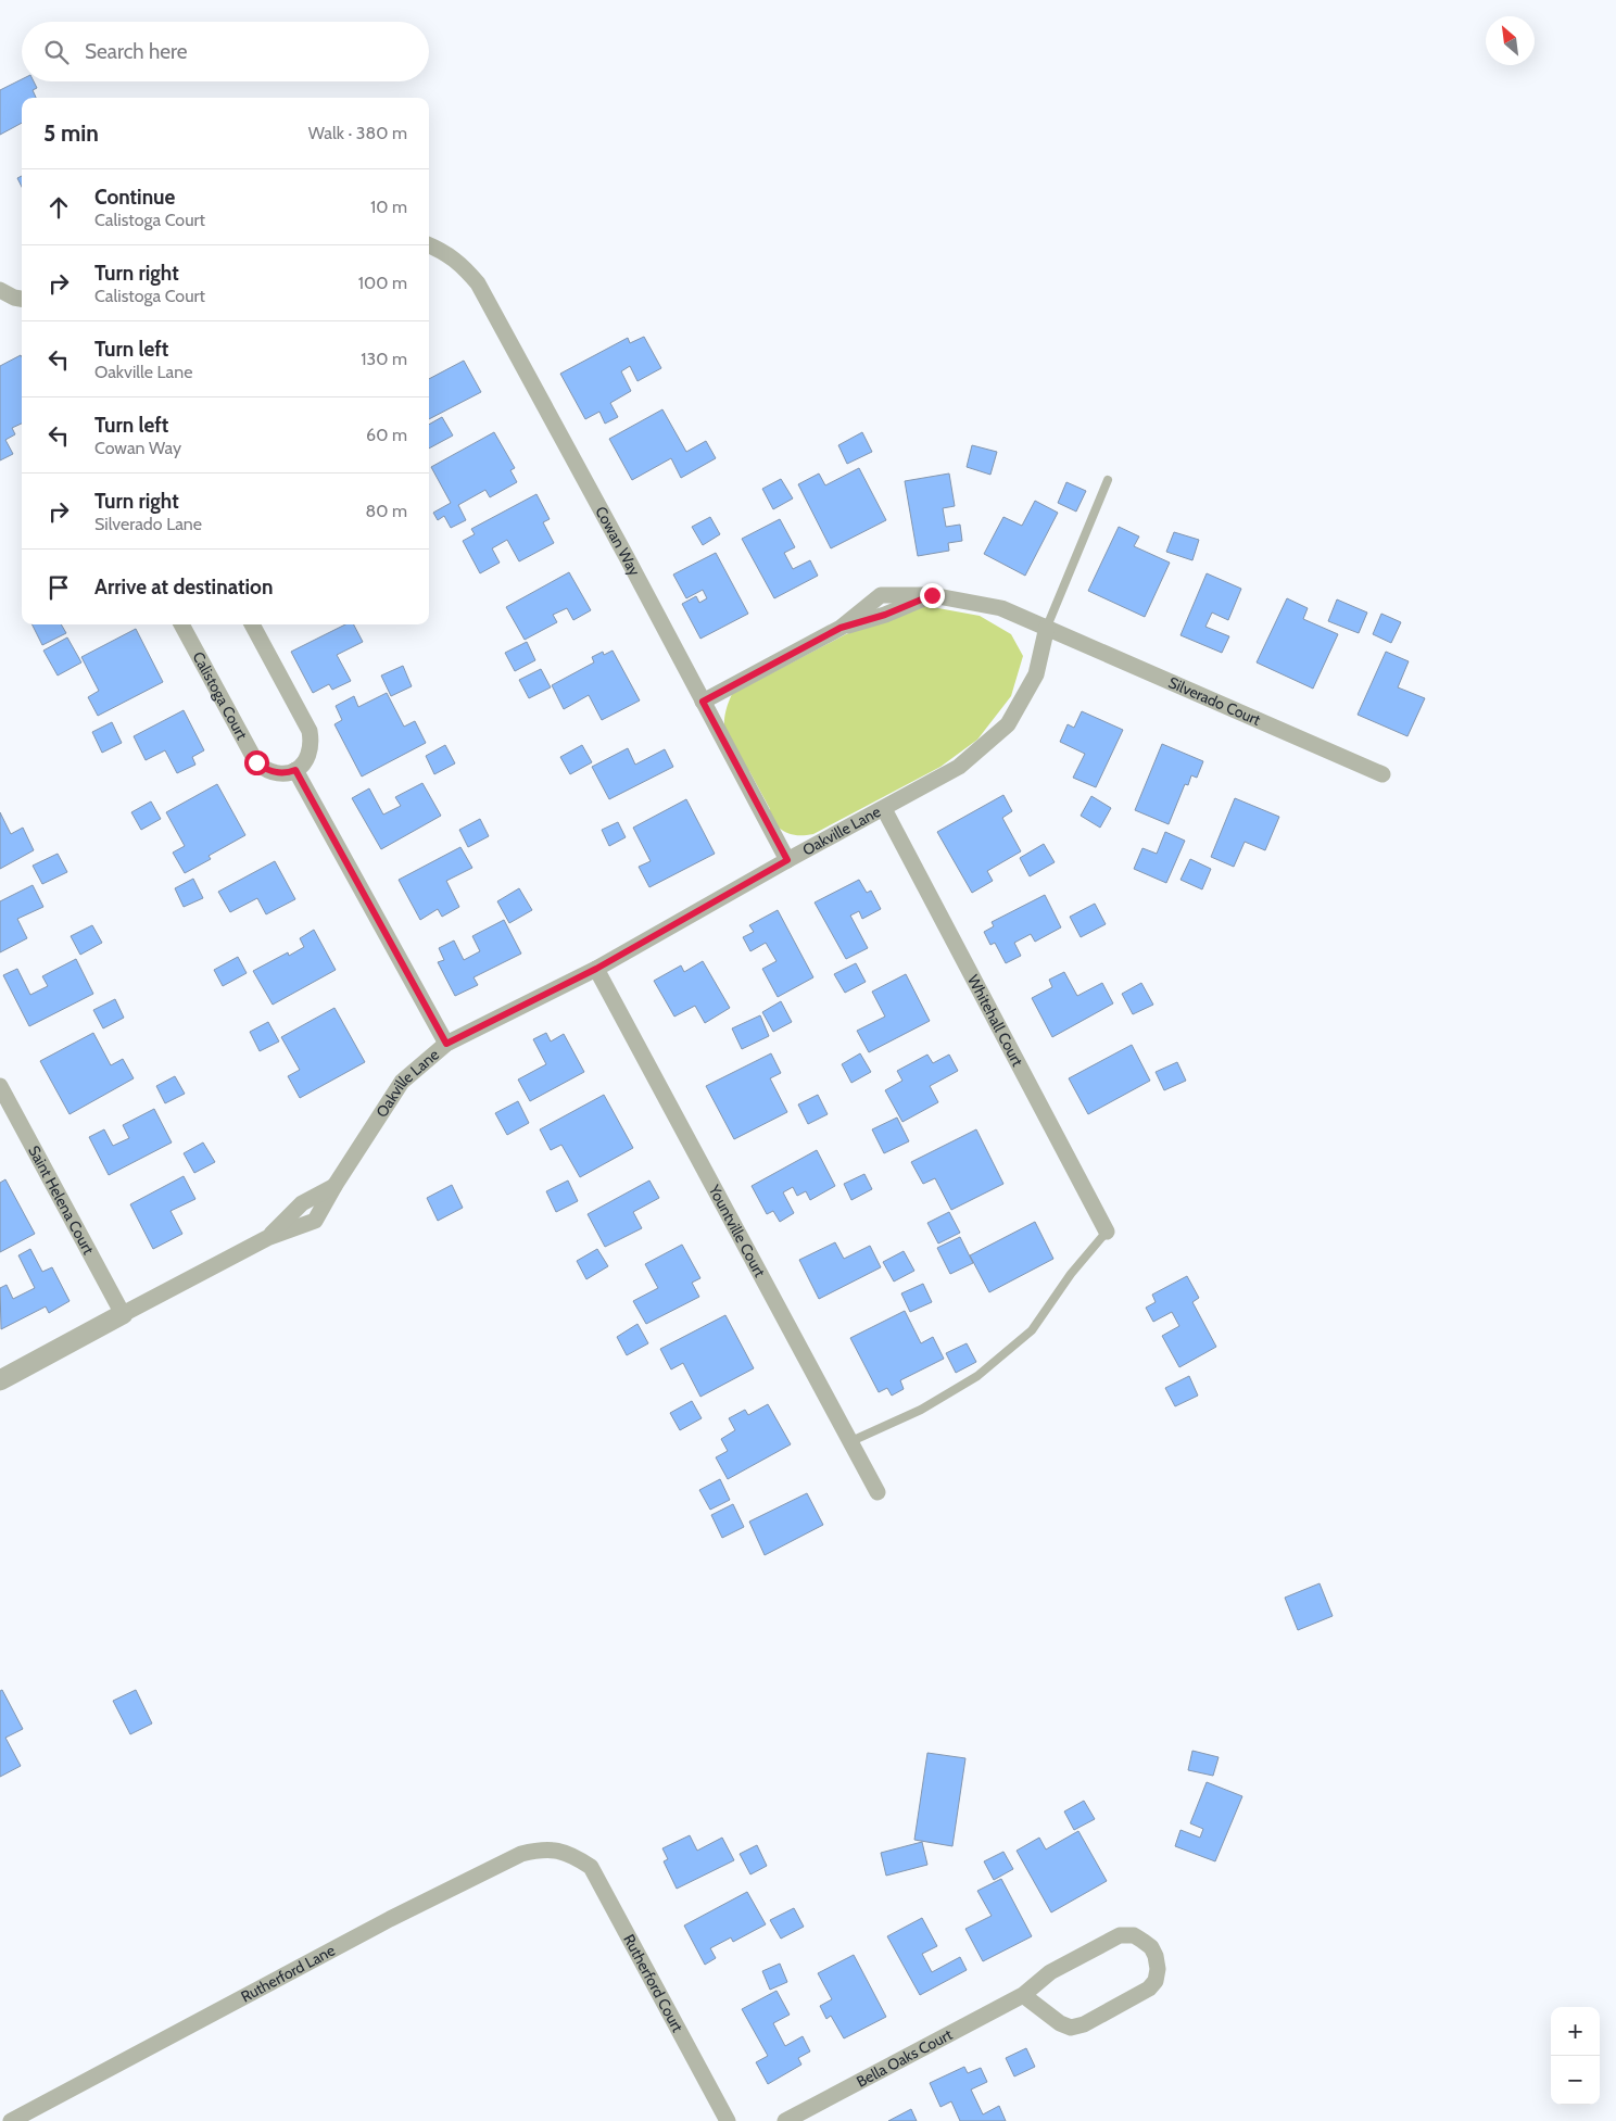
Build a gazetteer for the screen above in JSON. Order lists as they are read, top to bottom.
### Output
{
  "streets": {
    "street": [
      "Cowan Way",
      "Calistoga Court",
      "Silverado Court",
      "Oakville Lane",
      "Whitehall Court",
      "Saint Helena Court",
      "Yountville Court",
      "Rutherford Lane",
      "Rutherford Court",
      "Bella Oaks Court"
    ]
  },
  "crossings": [
    ["Cowan Way", "Silverado Court"],
    ["Cowan Way", "Oakville Lane"],
    ["Silverado Court", "Oakville Lane"],
    ["Oakville Lane", "Whitehall Court"],
    ["Oakville Lane", "Saint Helena Court"],
    ["Oakville Lane", "Yountville Court"],
    ["Rutherford Lane", "Rutherford Court"]
  ],
  "north": "top left",
  "page": {
    "search": "Search here",
    "heading": ["5 min", "Walk · 380 m"],
    "list": [
      ["Continue", "Calistoga Court", "10 m"],
      ["Turn right", "Calistoga Court", "100 m"],
      ["Turn left", "Oakville Lane", "130 m"],
      ["Turn left", "Cowan Way", "60 m"],
      ["Turn right", "Silverado Lane", "80 m"],
      "Arrive at destination"
    ],
    "map_buttons": ["+", "−"]
  }
}
